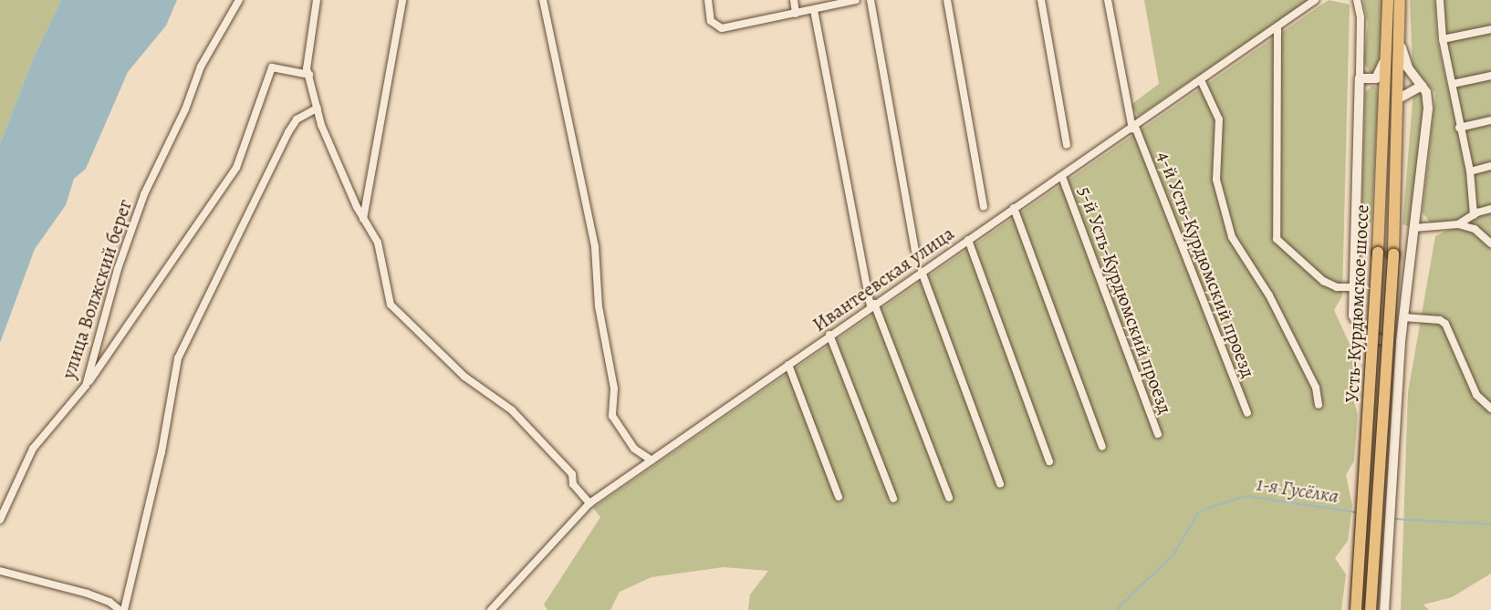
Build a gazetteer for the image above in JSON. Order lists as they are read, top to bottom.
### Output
{
  "streets": {
    "main road": ["Усть-Курдюмское шоссе"],
    "street": [
      "4-й Усть-Курдюмский проезд",
      "Ивантеевская улица",
      "улица Волжский берег",
      "5-й Усть-Курдюмский проезд"
    ]
  },
  "crossings": [
    ["4-й Усть-Курдюмский проезд", "Ивантеевская улица"],
    ["Ивантеевская улица", "5-й Усть-Курдюмский проезд"]
  ],
  "water": ["1-я Гусёлка"]
}
